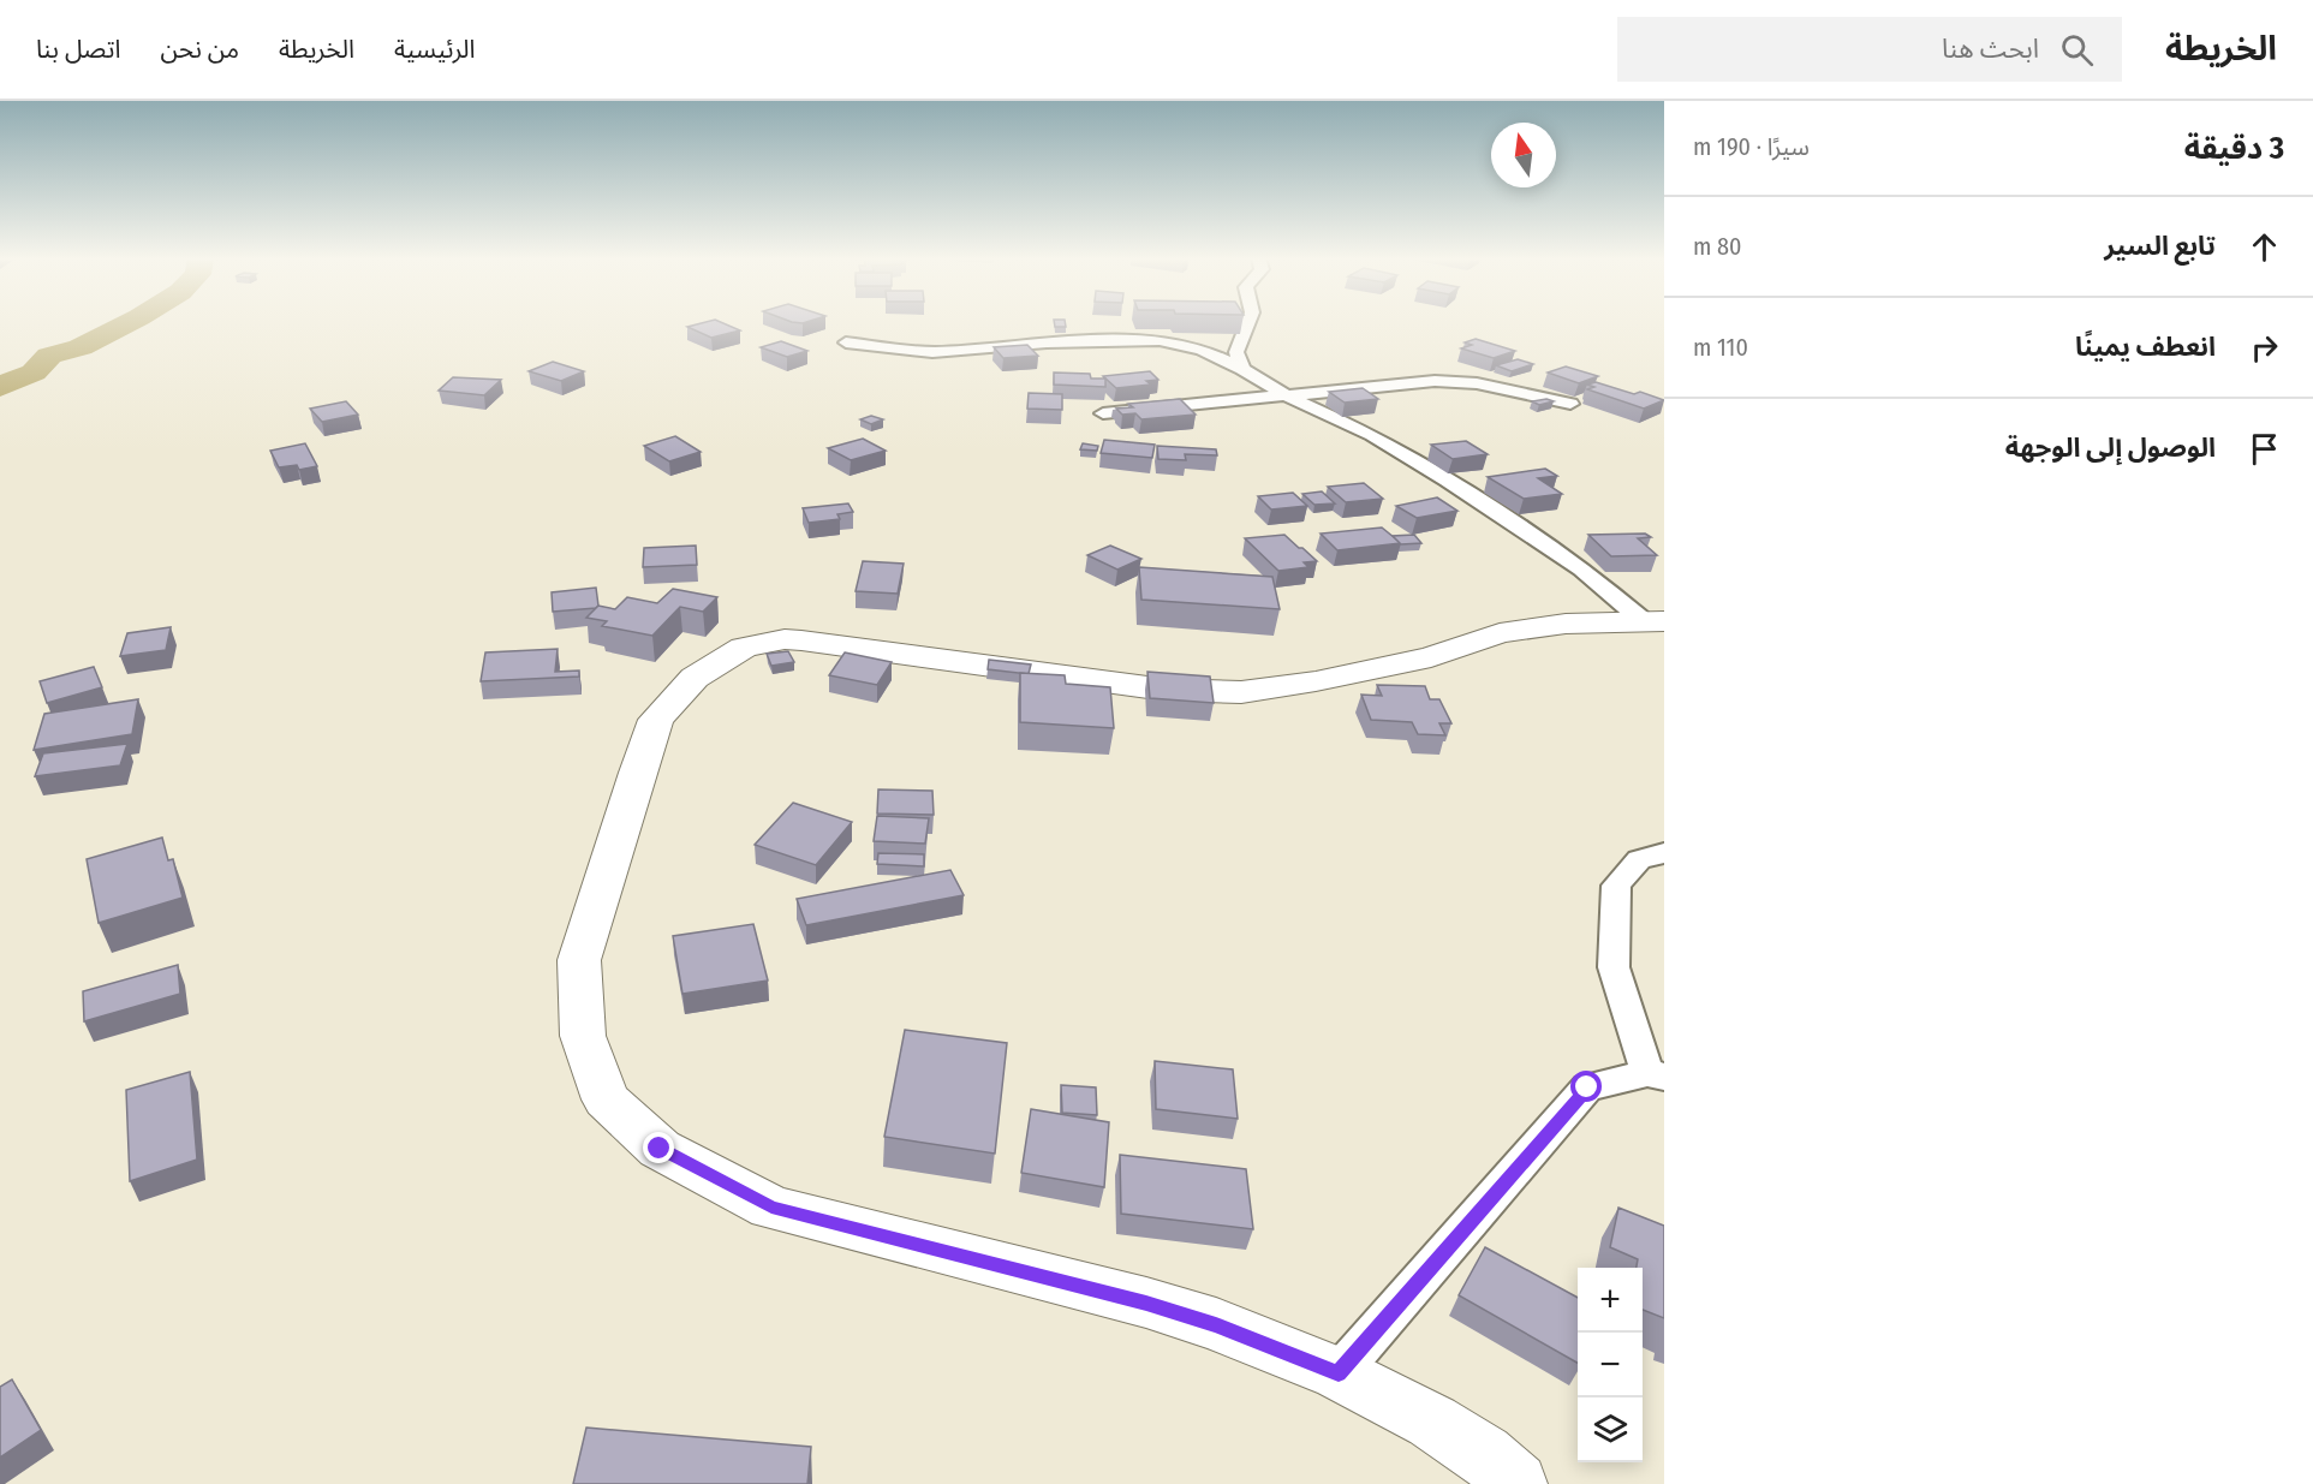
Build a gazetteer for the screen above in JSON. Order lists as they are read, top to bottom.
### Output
{
  "north": "top",
  "page": {
    "header": "الخريطة",
    "search": "ابحث هنا",
    "nav": [
      "الرئيسية",
      "الخريطة",
      "من نحن",
      "اتصل بنا"
    ],
    "heading": ["3 دقيقة", "سيرًا · 190 m"],
    "list": [
      ["تابع السير", "80 m"],
      ["انعطف يمينًا", "110 m"],
      "الوصول إلى الوجهة"
    ],
    "map_buttons": ["+", "−"]
  }
}
